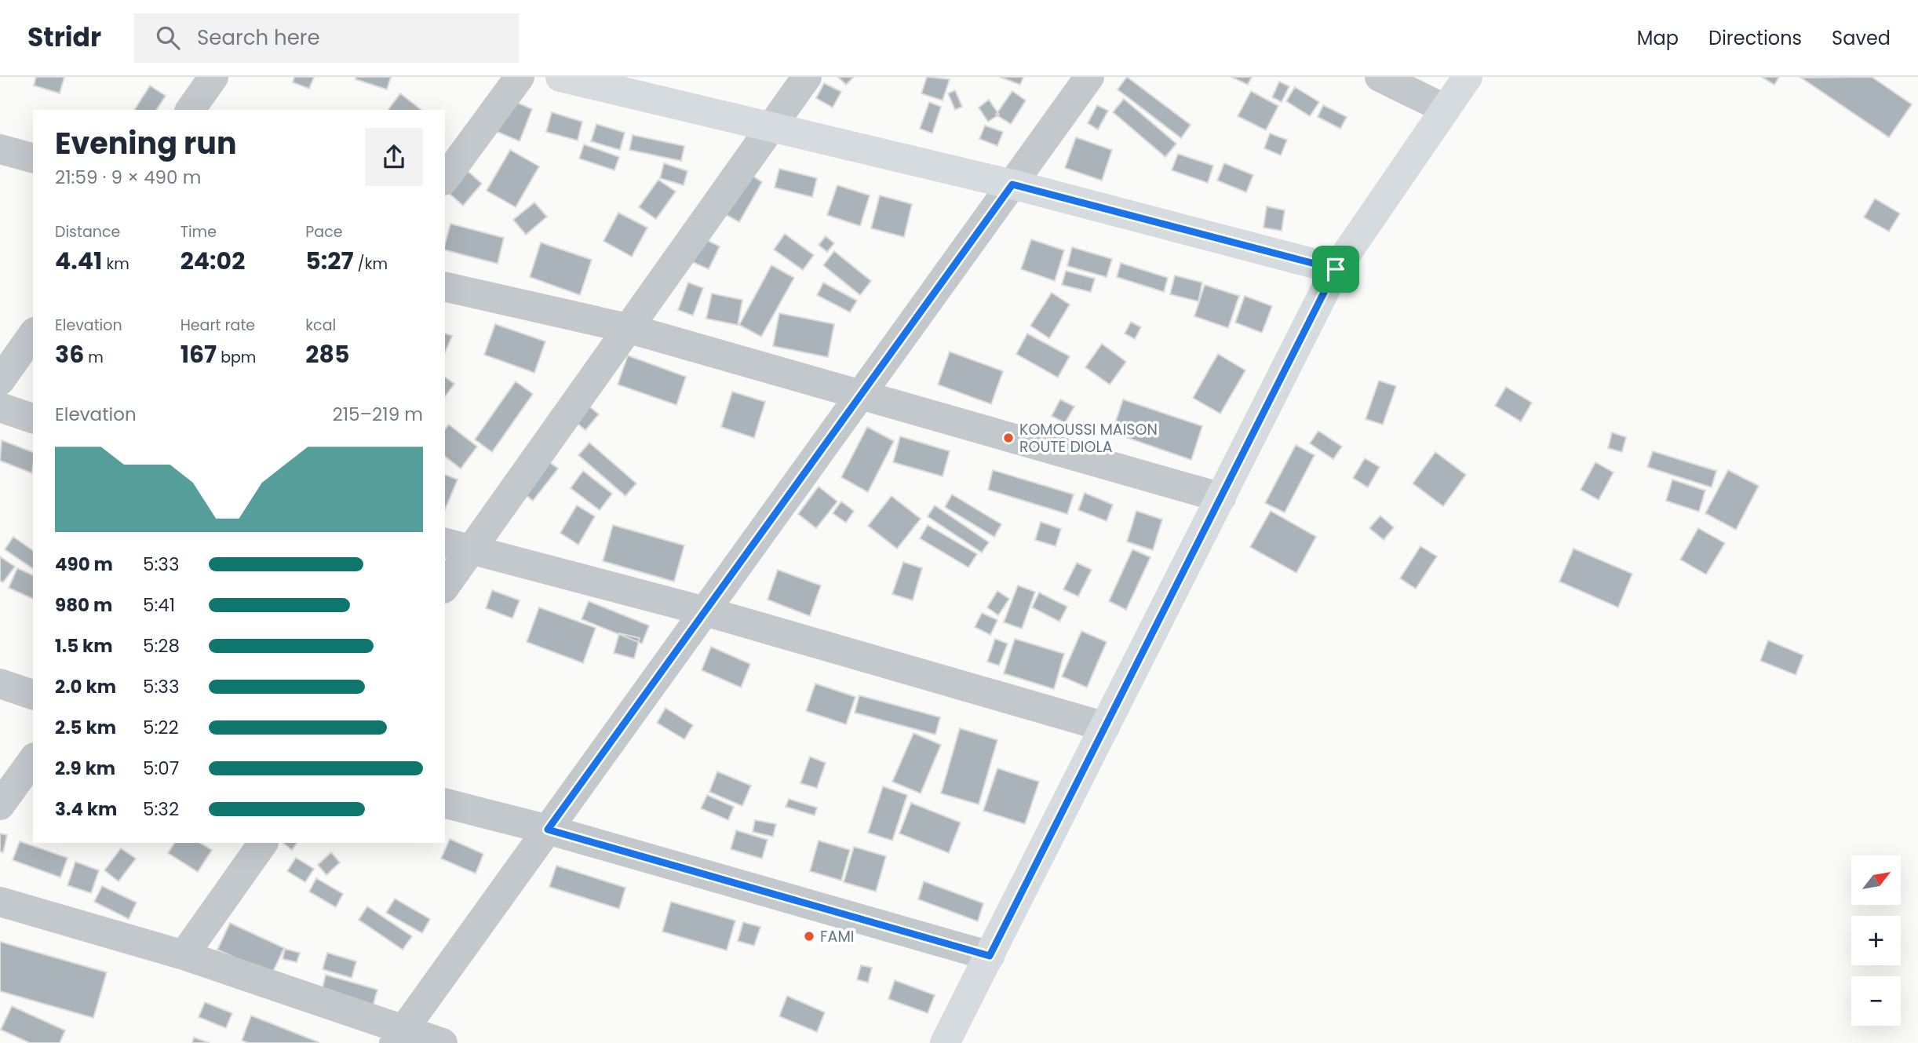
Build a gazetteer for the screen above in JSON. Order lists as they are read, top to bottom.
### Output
{
  "places": ["KOMOUSSI MAISON ROUTE DIOLA", "FAMI"],
  "north": "top right",
  "page": {
    "header": "Stridr",
    "search": "Search here",
    "nav": ["Map", "Directions", "Saved"],
    "heading": ["Evening run", "21:59 · 9 × 490 m"],
    "stats": [
      ["Distance", "4.41 km"],
      ["Time", "24:02"],
      ["Pace", "5:27 /km"],
      ["Elevation", "36 m"],
      ["Heart rate", "167 bpm"],
      ["kcal", "285"]
    ],
    "chart": ["Elevation", "215–219 m"],
    "list": [
      {
        "name": "490 m",
        "note": "5:33"
      },
      {
        "name": "980 m",
        "note": "5:41"
      },
      {
        "name": "1.5 km",
        "note": "5:28"
      },
      {
        "name": "2.0 km",
        "note": "5:33"
      },
      {
        "name": "2.5 km",
        "note": "5:22"
      },
      {
        "name": "2.9 km",
        "note": "5:07"
      },
      {
        "name": "3.4 km",
        "note": "5:32"
      }
    ],
    "map_buttons": ["+", "−"]
  }
}
